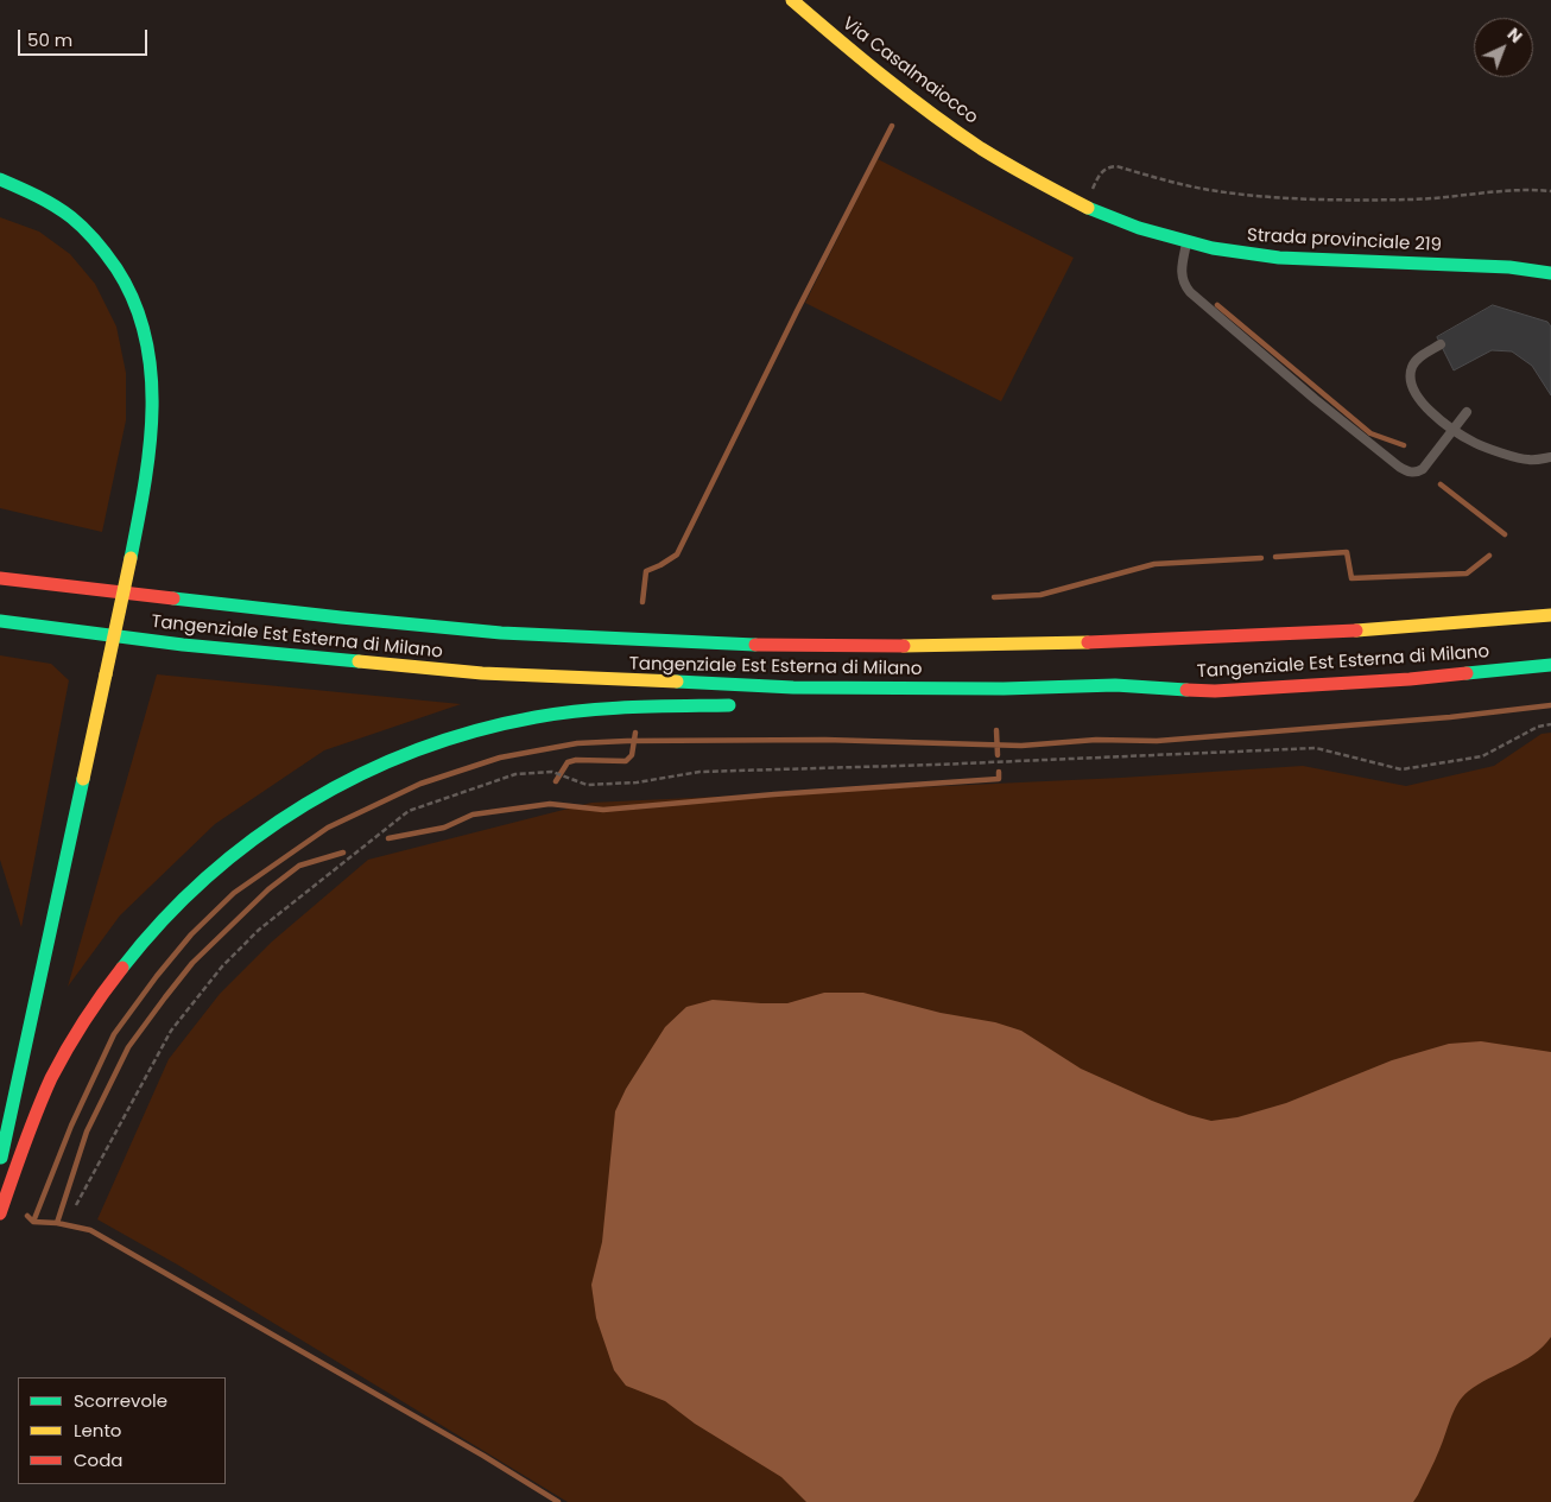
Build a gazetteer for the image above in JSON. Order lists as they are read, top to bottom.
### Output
{
  "streets": {
    "main road": ["Via Casalmaiocco", "Strada provinciale 219", "Tangenziale Est Esterna di Milano"]
  },
  "crossings": [
    ["Via Casalmaiocco", "Strada provinciale 219"]
  ],
  "legend": ["Scorrevole", "Lento", "Coda"],
  "scale_bar": "50 m",
  "north": "top right"
}
